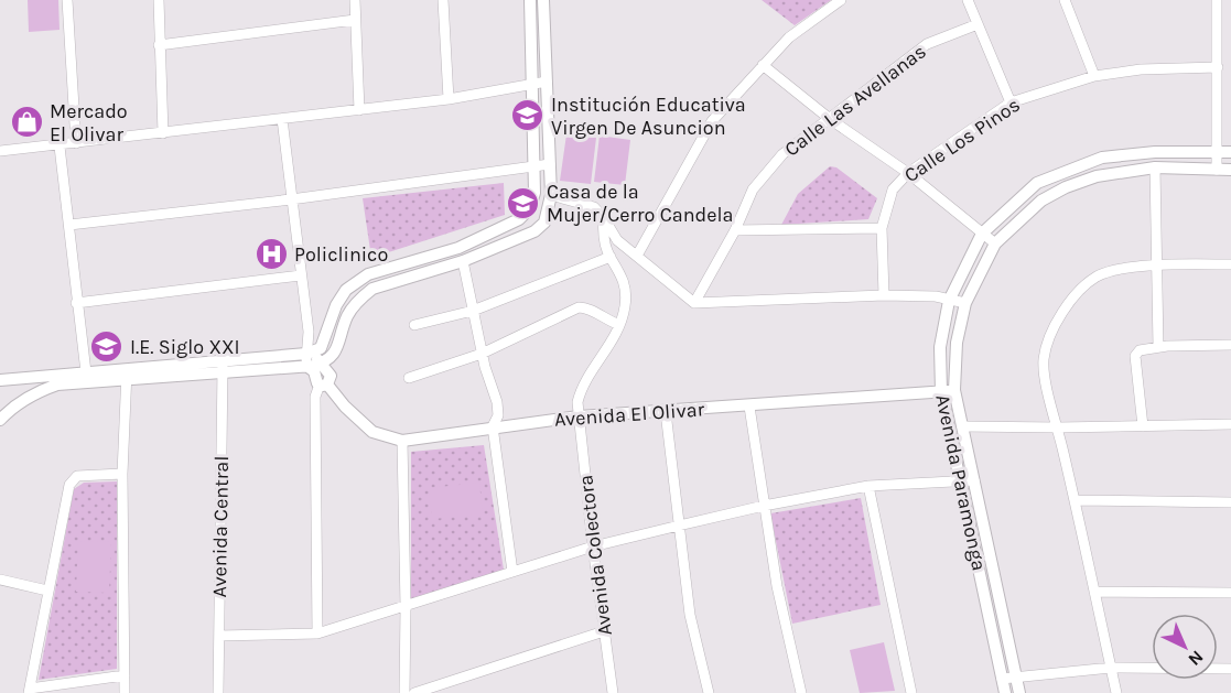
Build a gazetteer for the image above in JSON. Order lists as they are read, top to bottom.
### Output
{
  "streets": {
    "street": [
      "Calle Las Avellanas",
      "Calle Los Pinos",
      "Avenida El Olivar",
      "Avenida Paramonga",
      "Avenida Central",
      "Avenida Colectora"
    ]
  },
  "crossings": [
    ["Avenida El Olivar", "Avenida Paramonga"],
    ["Avenida El Olivar", "Avenida Colectora"]
  ],
  "places": {
    "school or university": ["Institución Educativa Virgen De Asuncion", "Casa de la Mujer/Cerro Candela", "I.E. Siglo XXI"],
    "shop": ["Mercado El Olivar"],
    "hospital": ["Policlinico"]
  },
  "north": "bottom right"
}
